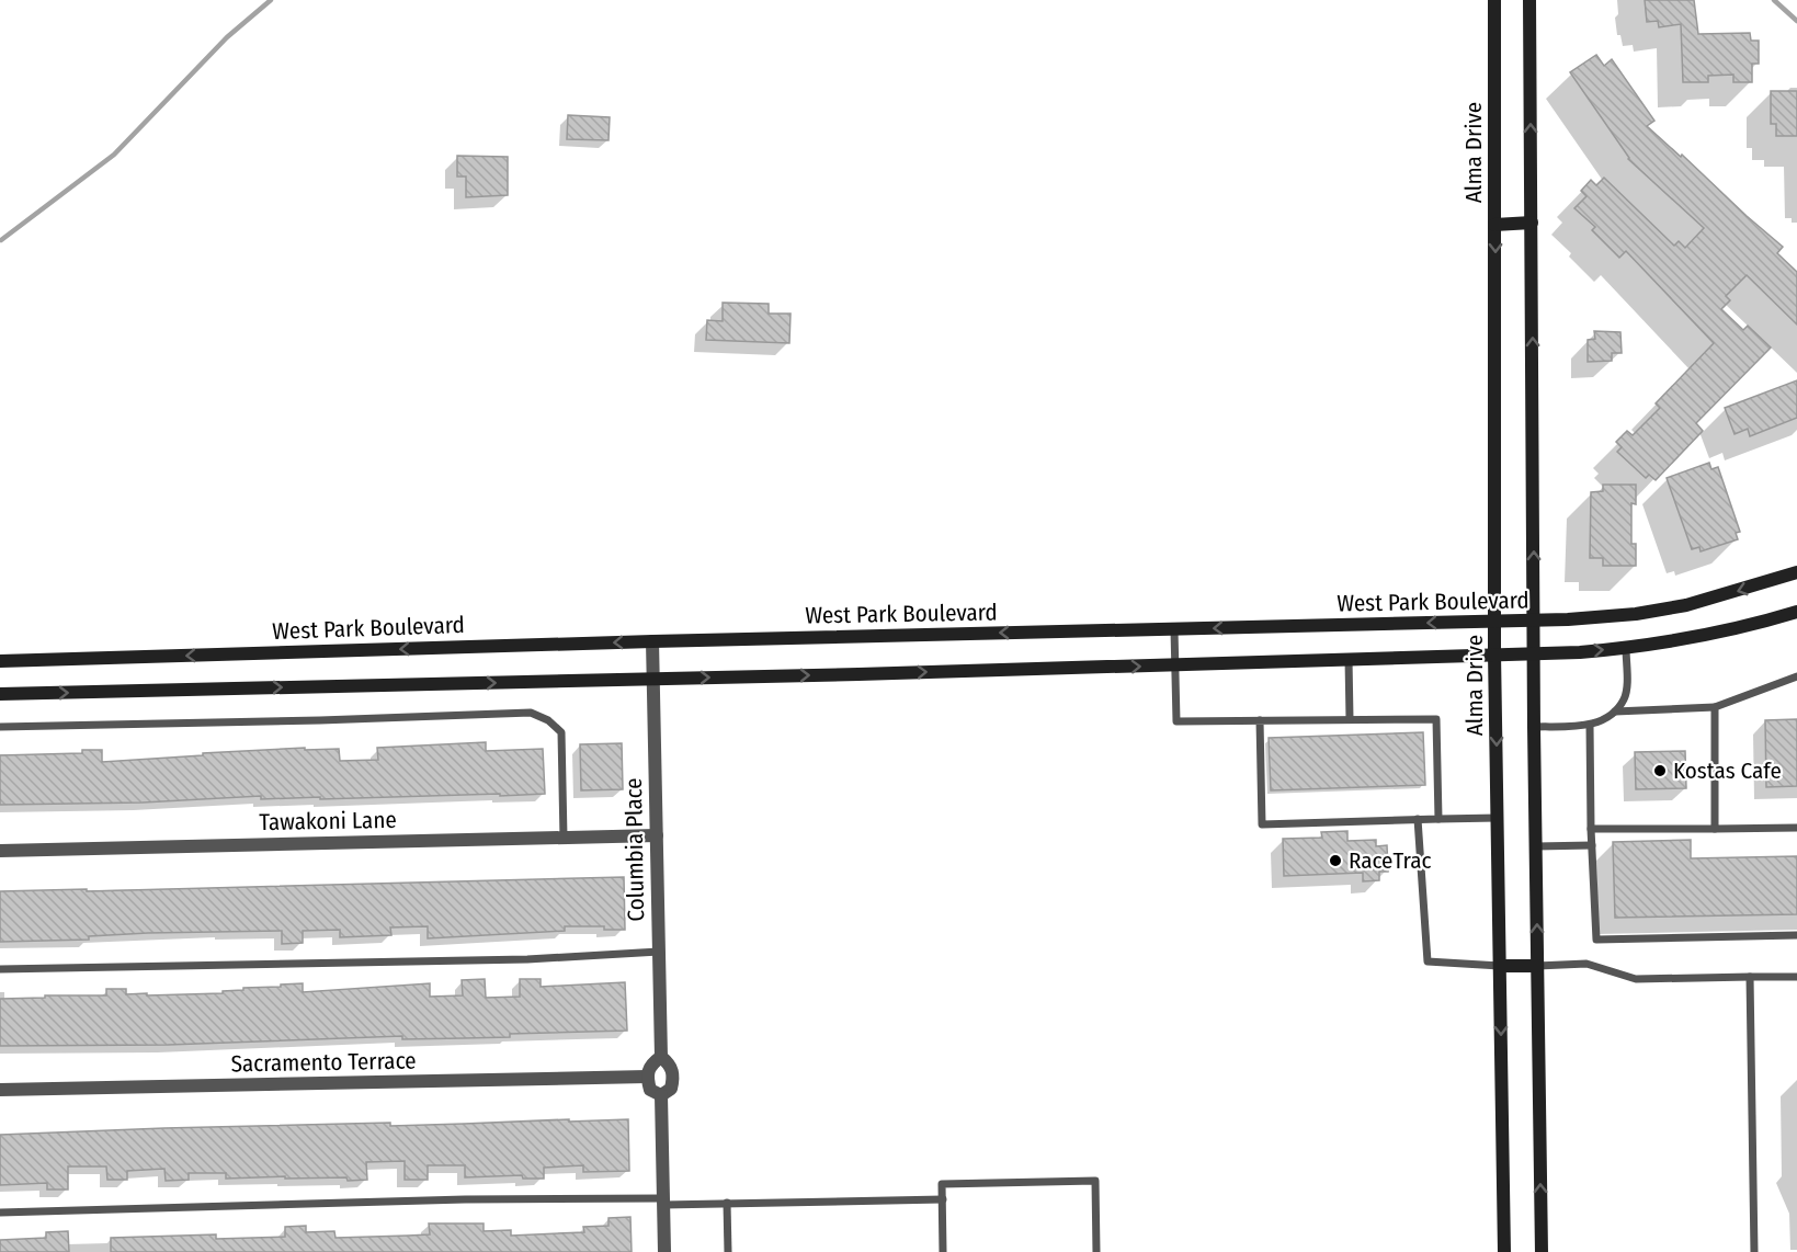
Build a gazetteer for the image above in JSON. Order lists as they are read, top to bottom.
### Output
{
  "streets": {
    "main road": ["Alma Drive", "West Park Boulevard"],
    "street": ["Tawakoni Lane", "Columbia Place", "Sacramento Terrace"]
  },
  "crossings": [
    ["Alma Drive", "West Park Boulevard"],
    ["West Park Boulevard", "Columbia Place"],
    ["Tawakoni Lane", "Columbia Place"],
    ["Columbia Place", "Sacramento Terrace"]
  ],
  "places": ["Kostas Cafe", "RaceTrac"]
}
